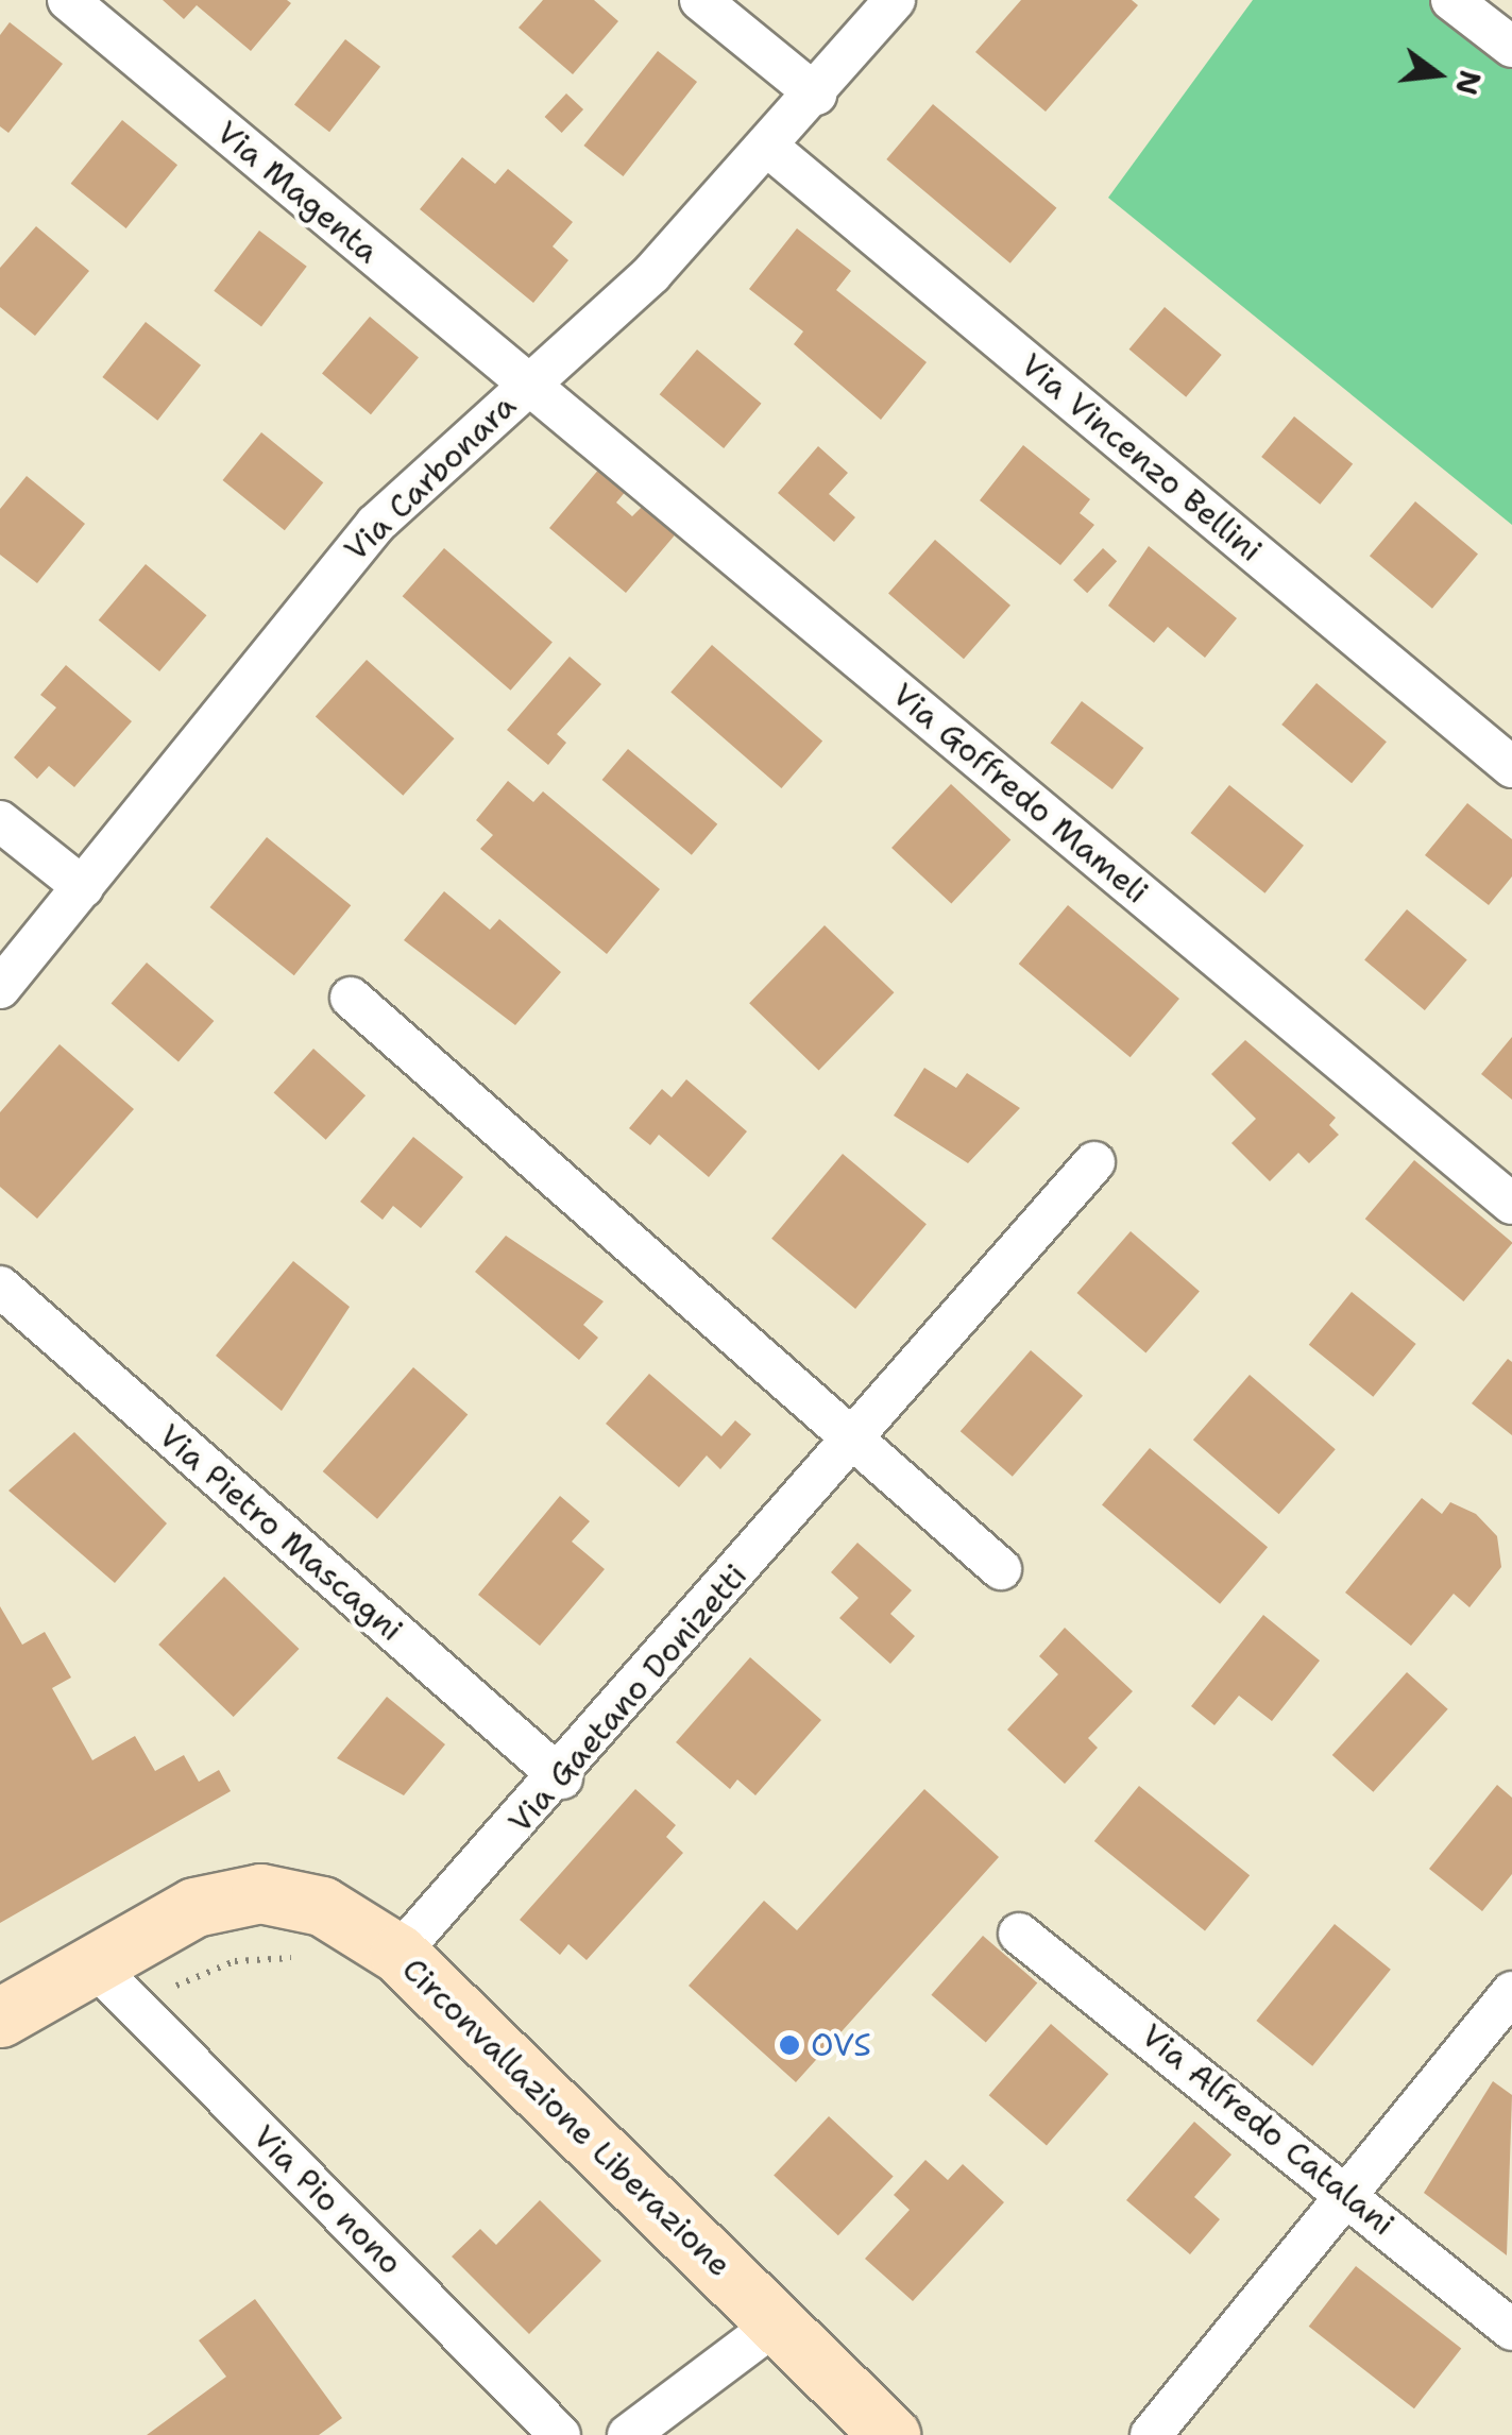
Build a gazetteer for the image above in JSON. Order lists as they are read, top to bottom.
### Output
{
  "streets": {
    "main road": ["Circonvallazione Liberazione"],
    "street": [
      "Via Magenta",
      "Via Vincenzo Bellini",
      "Via Carbonara",
      "Via Goffredo Mameli",
      "Via Pietro Mascagni",
      "Via Gaetano Donizetti",
      "Via Alfredo Catalani",
      "Via Pio nono"
    ]
  },
  "crossings": [
    ["Via Magenta", "Via Carbonara"],
    ["Via Magenta", "Via Goffredo Mameli"],
    ["Via Vincenzo Bellini", "Via Carbonara"],
    ["Via Carbonara", "Via Goffredo Mameli"],
    ["Via Pietro Mascagni", "Via Gaetano Donizetti"],
    ["Via Gaetano Donizetti", "Circonvallazione Liberazione"],
    ["Circonvallazione Liberazione", "Via Pio nono"]
  ],
  "places": ["OVS"],
  "north": "right"
}
